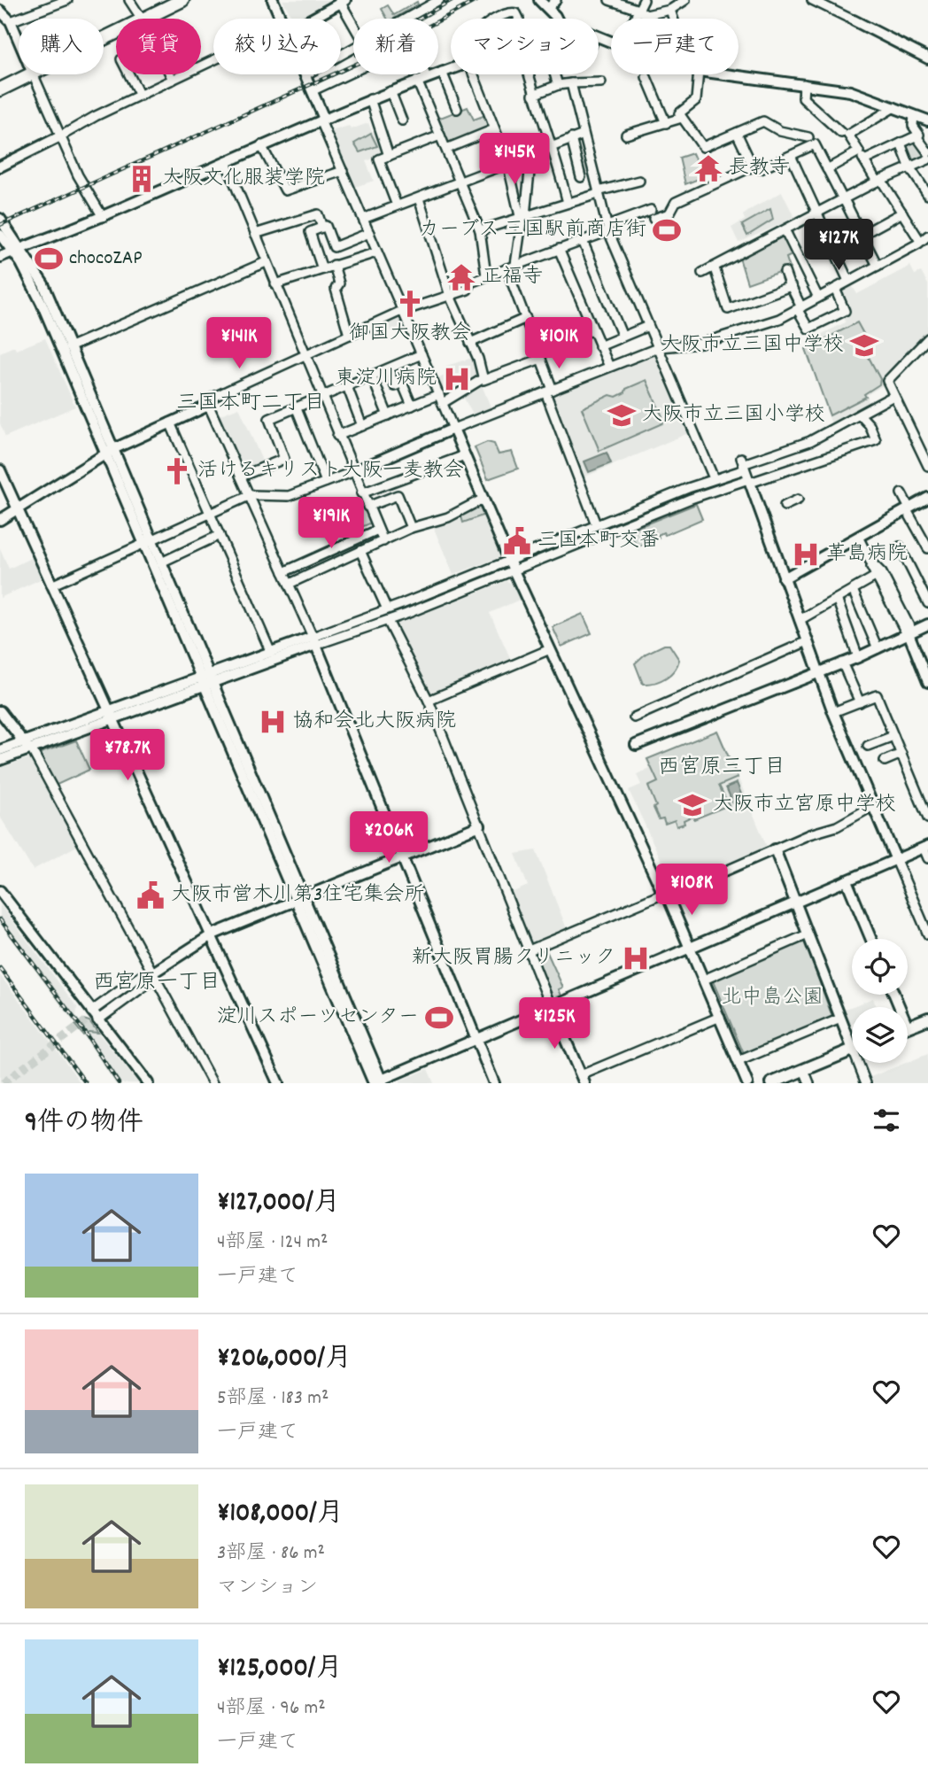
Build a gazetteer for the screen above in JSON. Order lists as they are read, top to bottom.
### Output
{
  "districts": ["三国本町二丁目", "西宮原三丁目", "西宮原一丁目"],
  "parks": ["北中島公園"],
  "places": {
    "temple": ["長教寺", "正福寺"],
    "building": ["大阪文化服装学院"],
    "sports": ["カーブス 三国駅前商店街", "chocoZAP", "淀川スポーツセンター"],
    "church": ["御国大阪教会", "活けるキリスト大阪一麦教会"],
    "school or university": ["大阪市立三国中学校", "大阪市立三国小学校", "大阪市立宮原中学校"],
    "hospital": [
      "東淀川病院",
      "革島病院",
      "協和会北大阪病院",
      "新大阪胃腸クリニック"
    ],
    "public building": ["三国本町交番", "大阪市営木川第3住宅集会所"]
  },
  "page": {
    "chip": [
      "購入",
      "賃貸",
      "絞り込み",
      "新着",
      "マンション",
      "一戸建て"
    ],
    "price": [
      "¥145K",
      "¥127K",
      "¥141K",
      "¥101K",
      "¥191K",
      "¥78.7K",
      "¥206K",
      "¥108K",
      "¥125K"
    ],
    "heading": "9件の物件",
    "list": [
      {
        "name": "¥127,000/月",
        "note": "4部屋 · 124 m² · 一戸建て"
      },
      {
        "name": "¥206,000/月",
        "note": "5部屋 · 183 m² · 一戸建て"
      },
      {
        "name": "¥108,000/月",
        "note": "3部屋 · 86 m² · マンション"
      },
      {
        "name": "¥125,000/月",
        "note": "4部屋 · 96 m² · 一戸建て"
      }
    ]
  }
}
